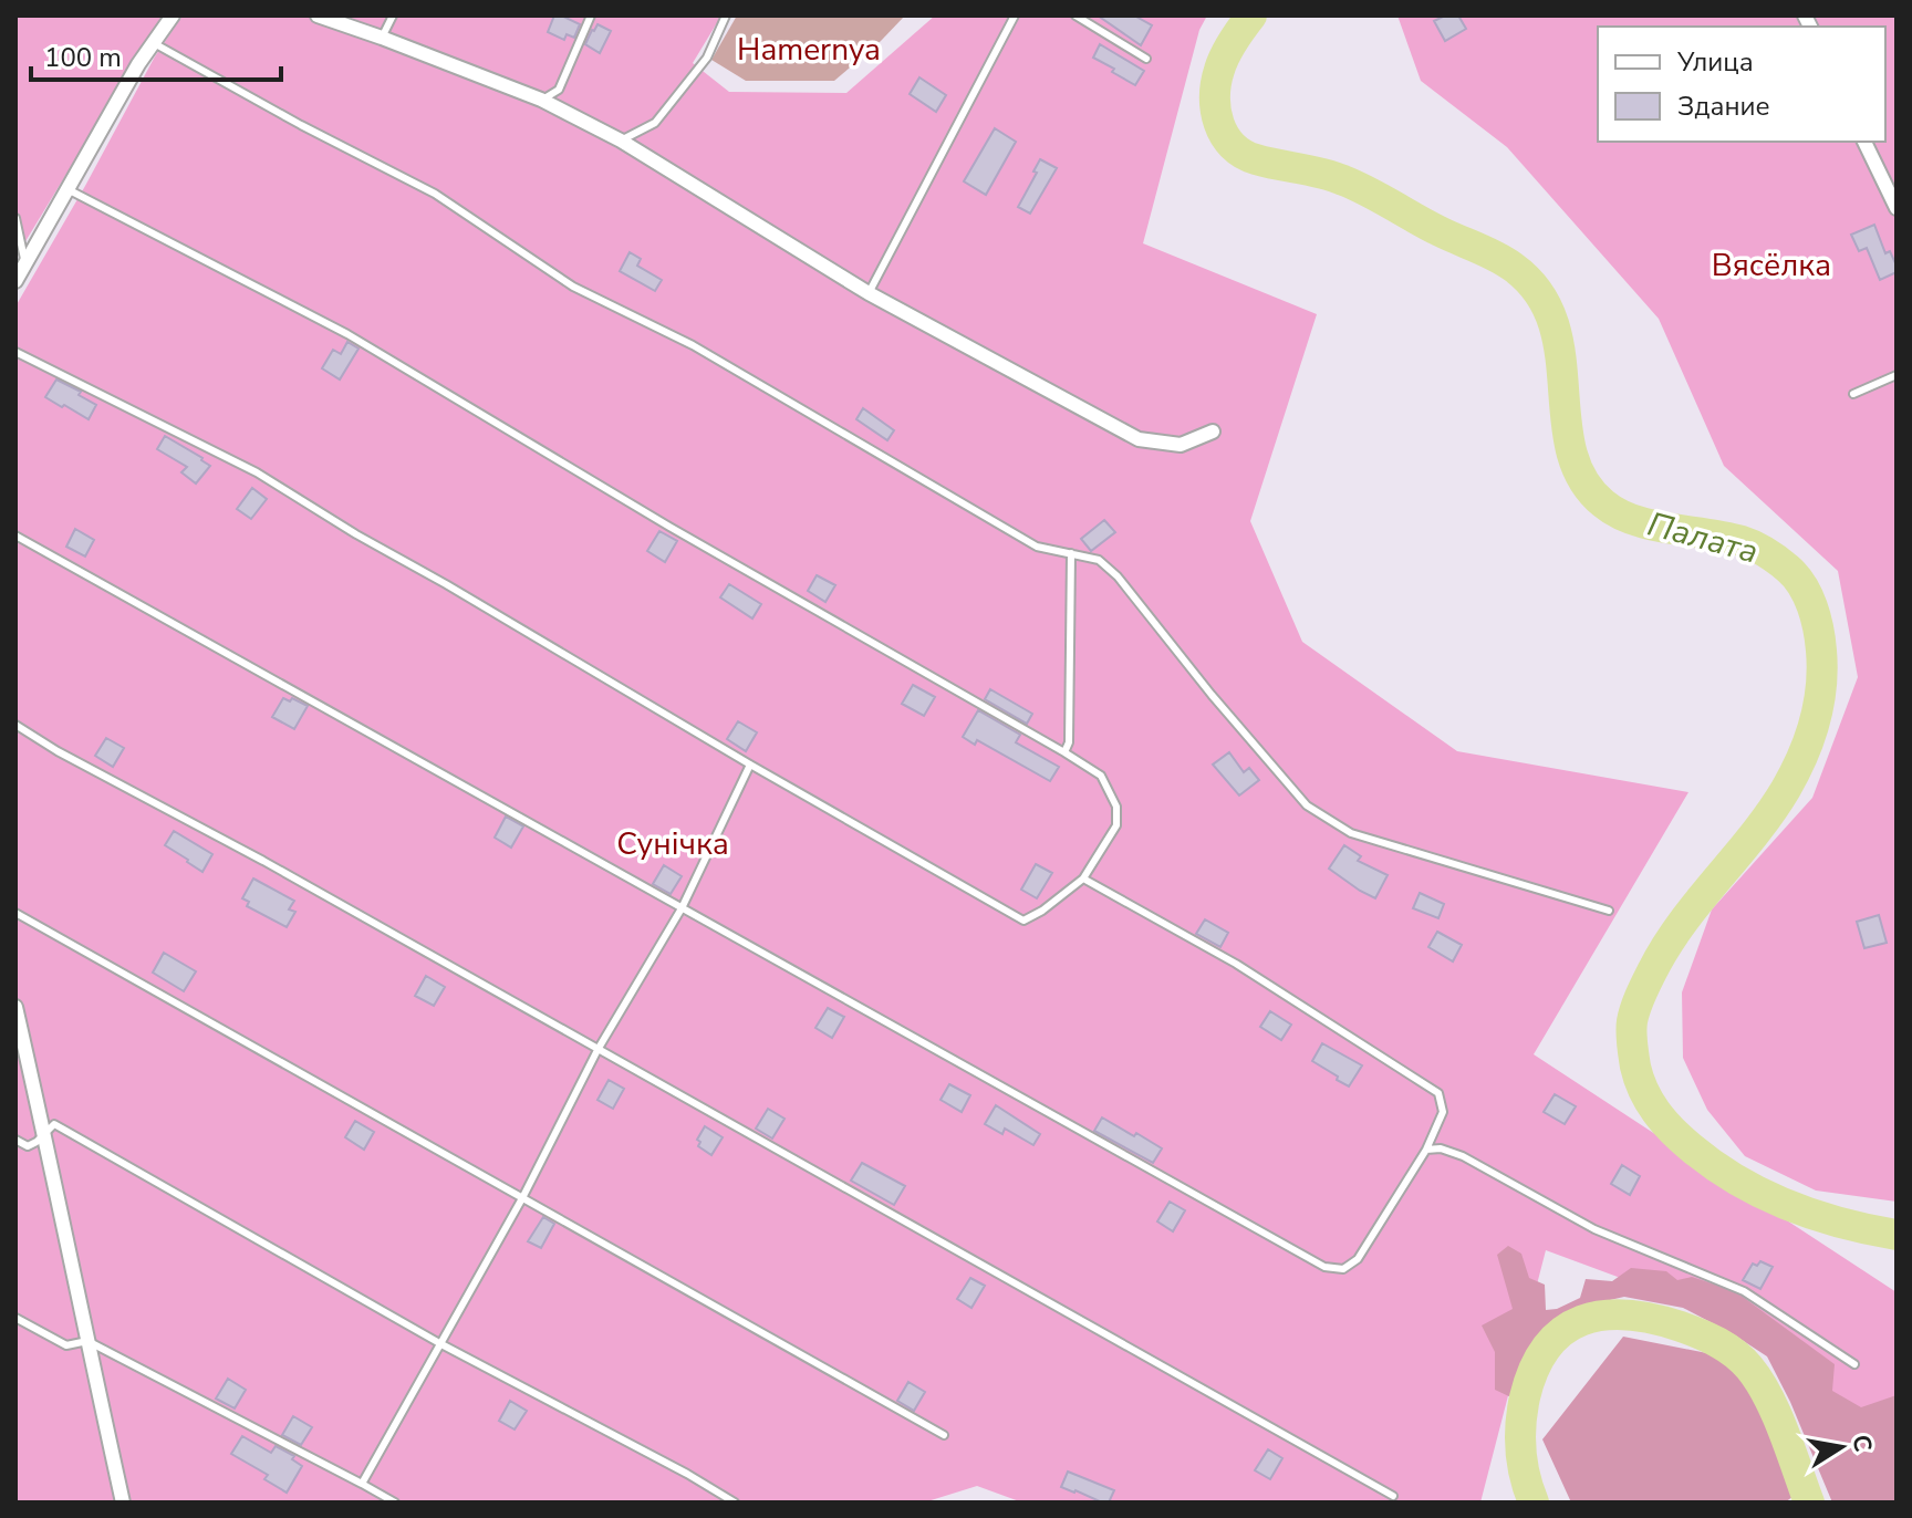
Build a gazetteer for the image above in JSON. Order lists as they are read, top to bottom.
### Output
{
  "water": ["Палата"],
  "parks": ["Hamernya", "Вясёлка", "Сунічка"],
  "legend": ["Улица", "Здание"],
  "scale_bar": "100 m",
  "north": "right"
}
